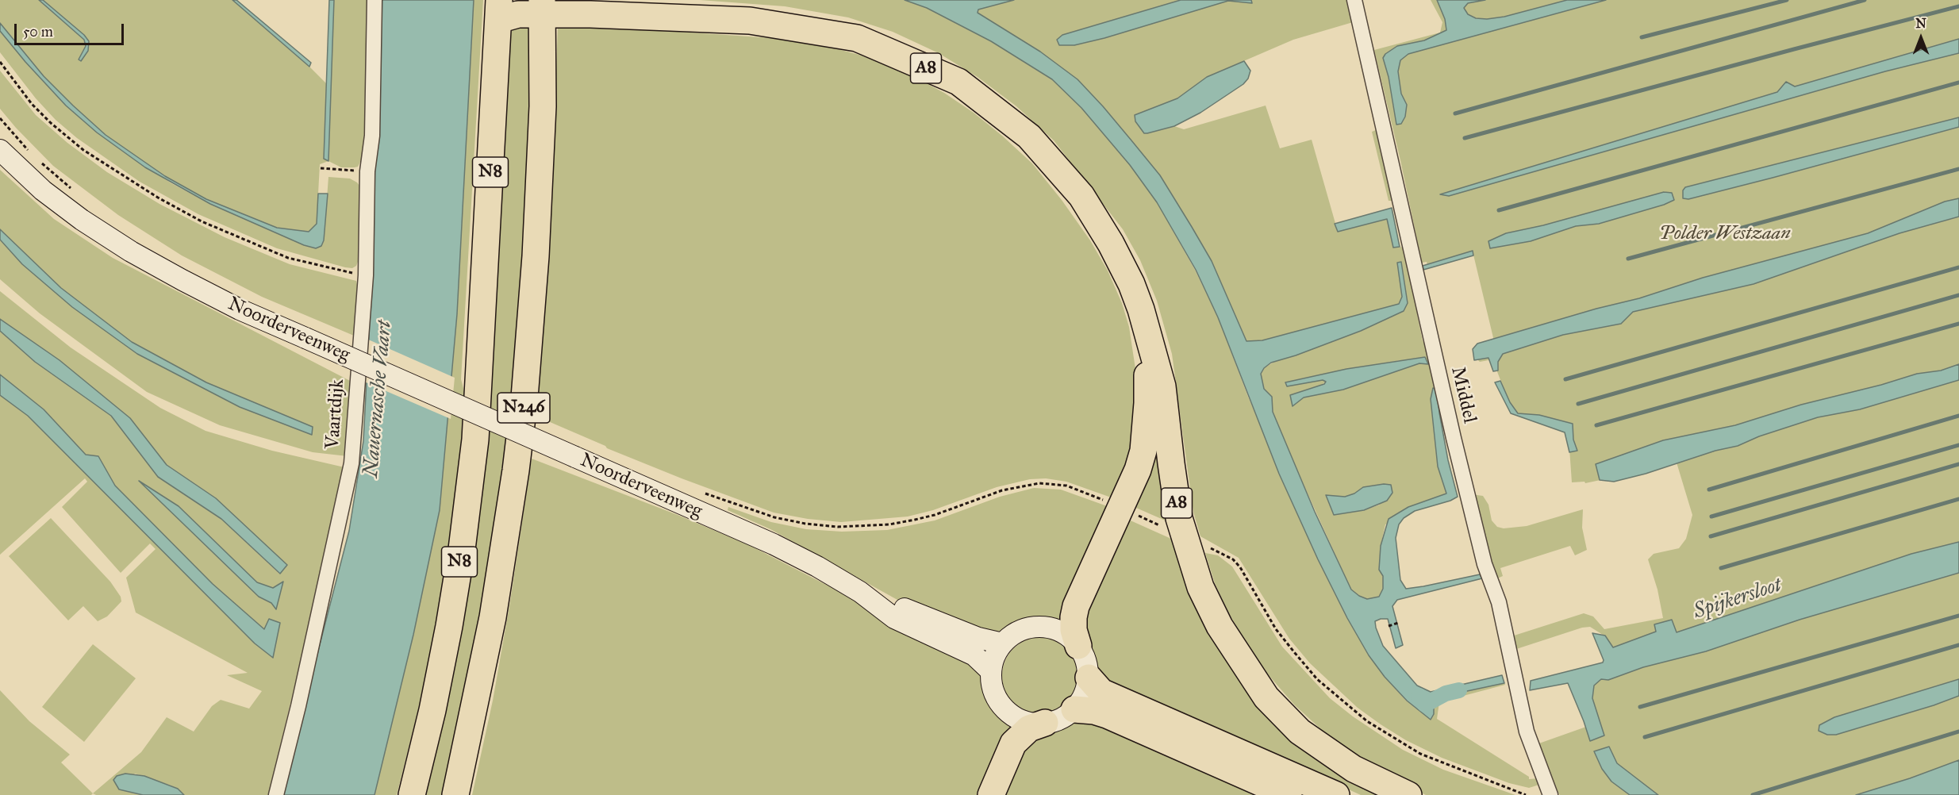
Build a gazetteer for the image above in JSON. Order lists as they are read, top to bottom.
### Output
{
  "streets": {
    "highway": ["A8", "N8", "N246"],
    "street": ["Noorderveenweg", "Middel", "Vaartdijk"]
  },
  "crossings": [
    ["A8", "N8"],
    ["A8", "Noorderveenweg"],
    ["A8", "N246"]
  ],
  "water": ["Nauernasche Vaart", "Spijkersloot"],
  "parks": ["Polder Westzaan"],
  "scale_bar": "50 m",
  "north": "top"
}
